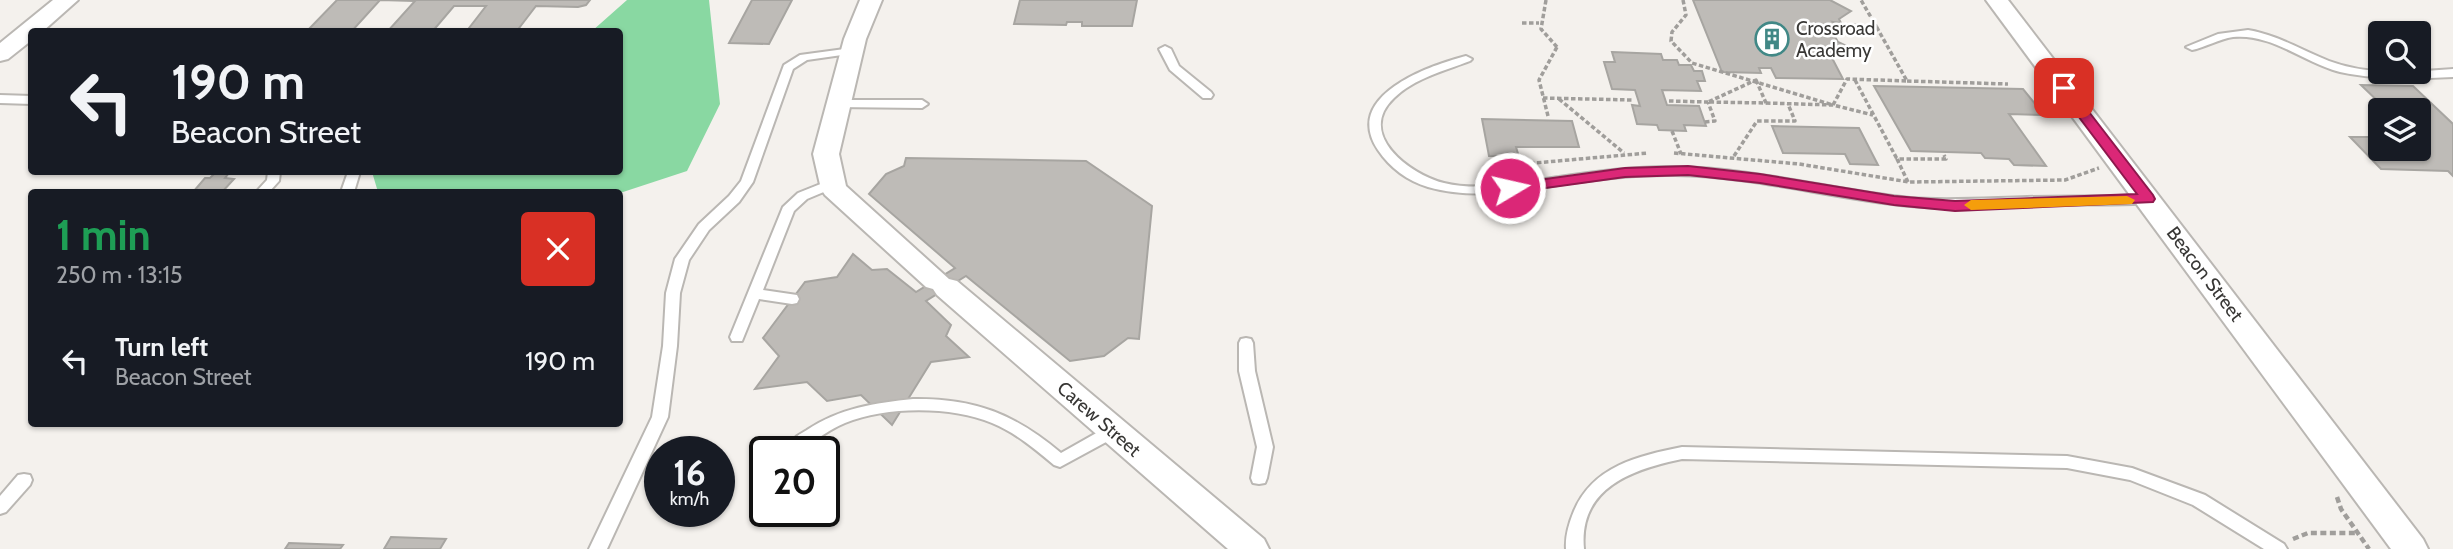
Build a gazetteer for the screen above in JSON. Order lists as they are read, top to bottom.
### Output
{
  "streets": {
    "street": ["Beacon Street", "Carew Street"]
  },
  "places": {
    "building": ["Crossroad Academy"]
  },
  "page": {
    "turn": ["190 m", "Beacon Street"],
    "heading": ["1 min", "250 m · 13:15"],
    "list": [
      {
        "name": "Turn left",
        "note": "Beacon Street",
        "value": "190 m"
      }
    ],
    "speed": "16 km/h",
    "limit": "20"
  }
}
